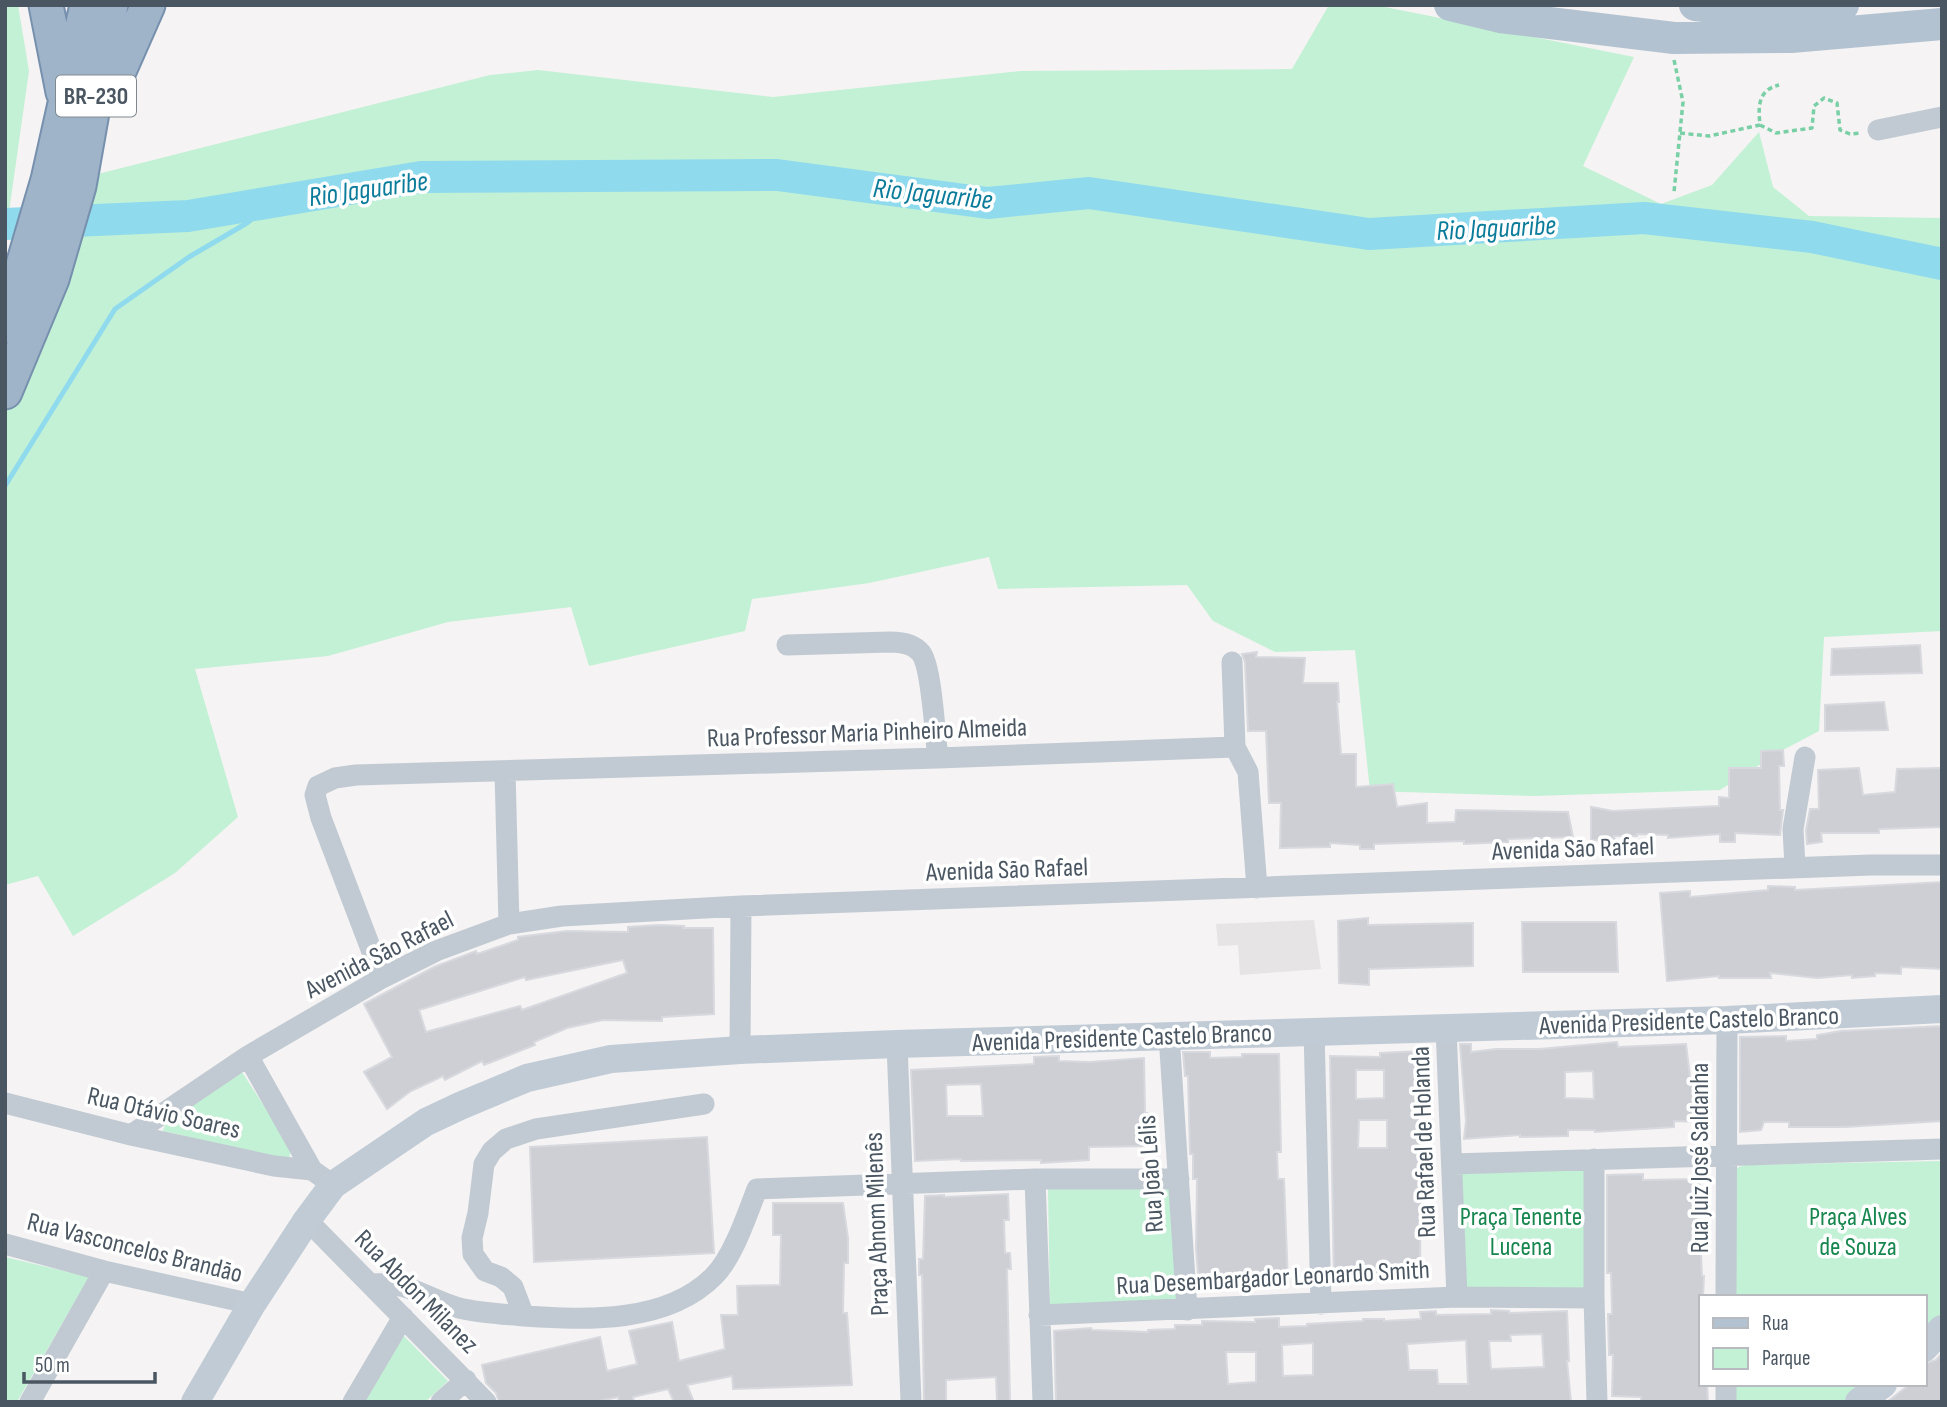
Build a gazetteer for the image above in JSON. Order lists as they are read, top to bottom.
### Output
{
  "streets": {
    "highway": ["BR-230"],
    "main road": ["Avenida Presidente Castelo Branco"],
    "street": [
      "Rua Professor Maria Pinheiro Almeida",
      "Avenida São Rafael",
      "Rua Otávio Soares",
      "Rua Rafael de Holanda",
      "Rua Juiz José Saldanha",
      "Rua João Lélis",
      "Praça Abnom Milenês",
      "Rua Vasconcelos Brandão",
      "Rua Desembargador Leonardo Smith",
      "Rua Abdon Milanez"
    ]
  },
  "crossings": [
    ["Rua Professor Maria Pinheiro Almeida", "Avenida São Rafael"],
    ["Avenida São Rafael", "Rua Otávio Soares"],
    ["Avenida Presidente Castelo Branco", "Rua Otávio Soares"],
    ["Avenida Presidente Castelo Branco", "Rua Rafael de Holanda"],
    ["Avenida Presidente Castelo Branco", "Rua Juiz José Saldanha"],
    ["Avenida Presidente Castelo Branco", "Rua João Lélis"],
    ["Avenida Presidente Castelo Branco", "Praça Abnom Milenês"],
    ["Avenida Presidente Castelo Branco", "Rua Vasconcelos Brandão"],
    ["Avenida Presidente Castelo Branco", "Rua Abdon Milanez"],
    ["Rua Rafael de Holanda", "Rua Desembargador Leonardo Smith"],
    ["Rua João Lélis", "Rua Desembargador Leonardo Smith"]
  ],
  "water": ["Rio Jaguaribe"],
  "parks": ["Praça Tenente Lucena", "Praça Alves de Souza"],
  "legend": ["Rua", "Parque"],
  "scale_bar": "50 m"
}
